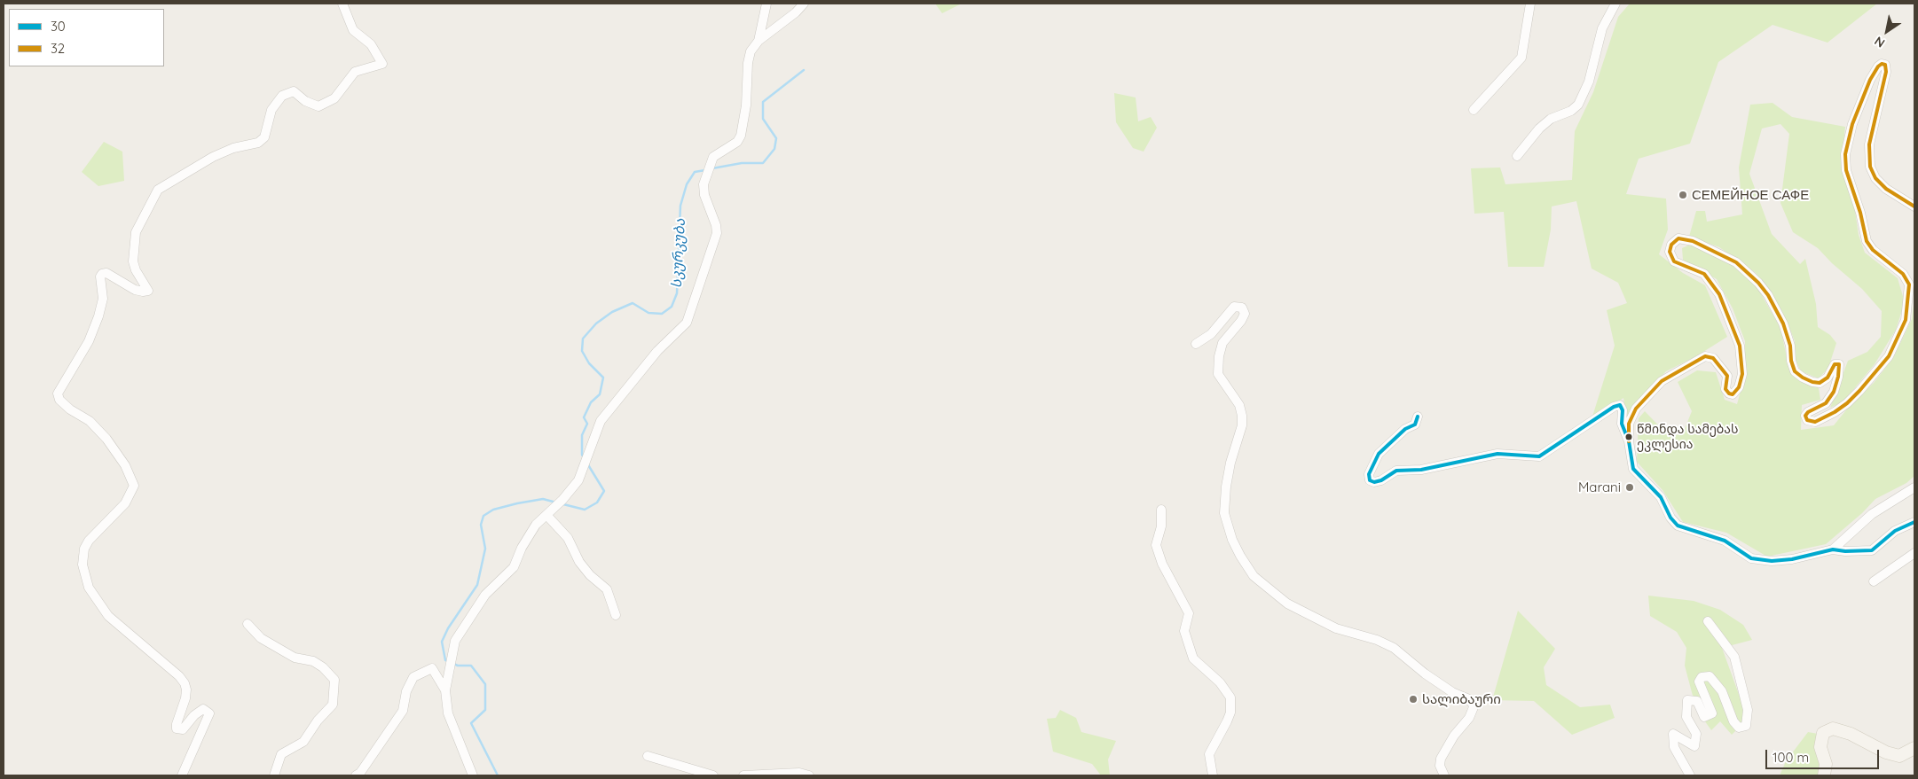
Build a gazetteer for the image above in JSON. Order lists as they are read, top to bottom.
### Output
{
  "water": ["სკურკუბა"],
  "places": [
    "СЕМЕЙНОЕ САФЕ",
    "წმინდა სამებას ეკლესია",
    "Marani",
    "სალიბაური"
  ],
  "lines": ["transit line 32", "transit line 30"],
  "legend": ["30", "32"],
  "scale_bar": "100 m",
  "north": "bottom left"
}
